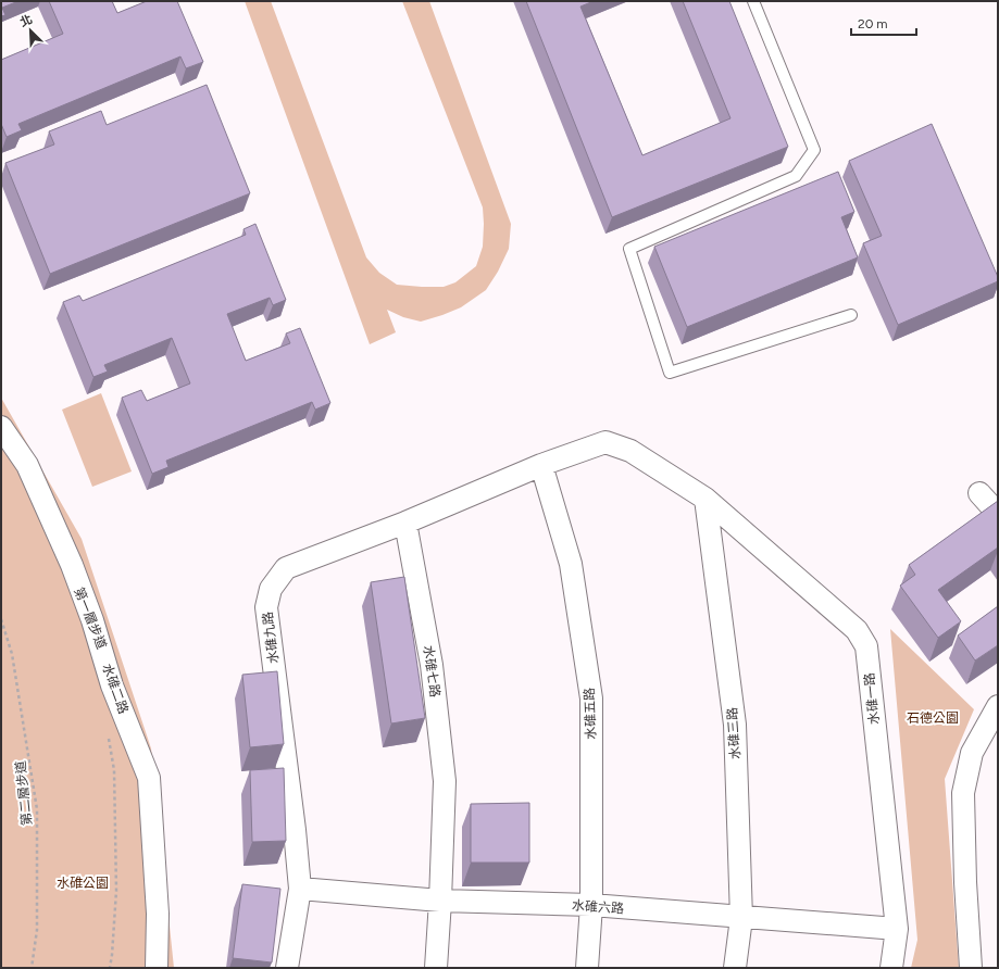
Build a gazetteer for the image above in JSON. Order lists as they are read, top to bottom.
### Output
{
  "streets": {
    "street": [
      "水碓九路",
      "水碓七路",
      "水碓二路",
      "水碓一路",
      "水碓五路",
      "水碓三路",
      "水碓六路"
    ],
    "path": ["第二層步道"]
  },
  "crossings": [
    ["水碓九路", "水碓七路"],
    ["水碓九路", "水碓六路"],
    ["水碓七路", "水碓六路"],
    ["水碓一路", "水碓五路"],
    ["水碓一路", "水碓三路"],
    ["水碓一路", "水碓六路"],
    ["水碓五路", "水碓六路"],
    ["水碓三路", "水碓六路"]
  ],
  "parks": ["石德公園", "水碓公園"],
  "scale_bar": "20 m",
  "north": "top left"
}
